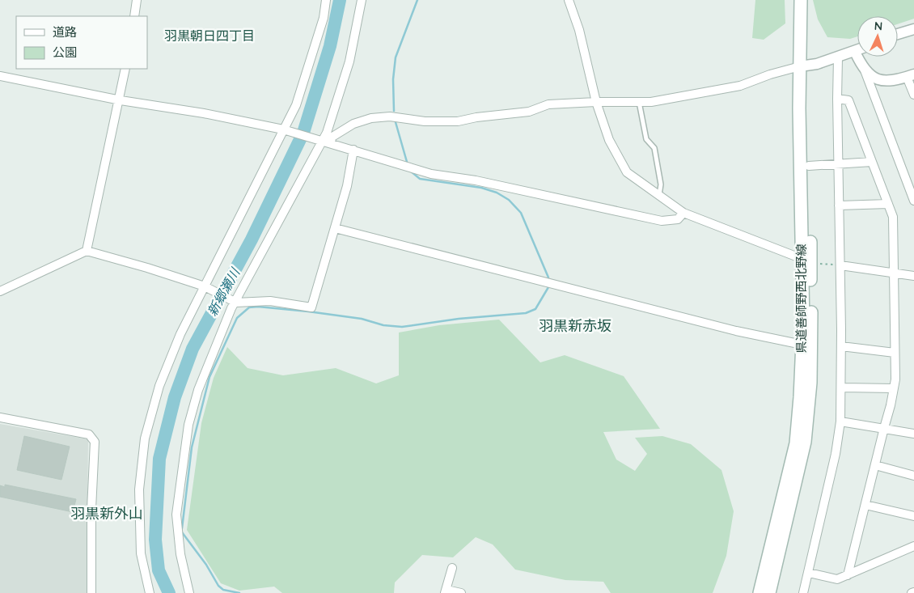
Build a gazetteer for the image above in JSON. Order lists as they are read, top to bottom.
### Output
{
  "streets": {
    "main road": ["県道善師野西北野線"]
  },
  "districts": ["羽黒朝日四丁目", "羽黒新赤坂", "羽黒新外山"],
  "water": ["新郷瀬川"],
  "legend": ["道路", "公園"],
  "north": "top"
}
